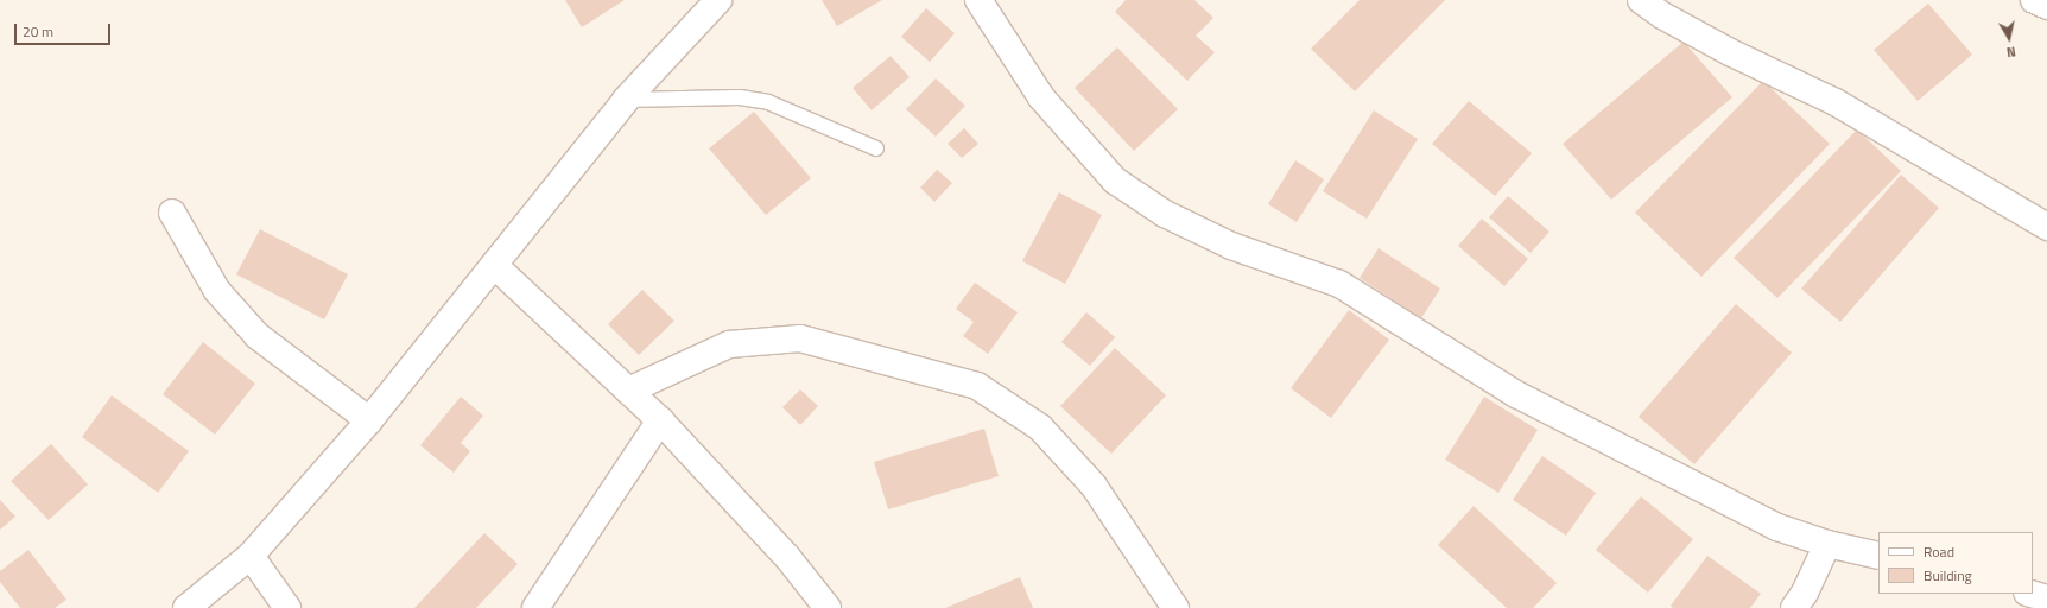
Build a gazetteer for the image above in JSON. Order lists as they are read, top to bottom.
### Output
{
  "legend": ["Road", "Building"],
  "scale_bar": "20 m",
  "north": "bottom"
}
